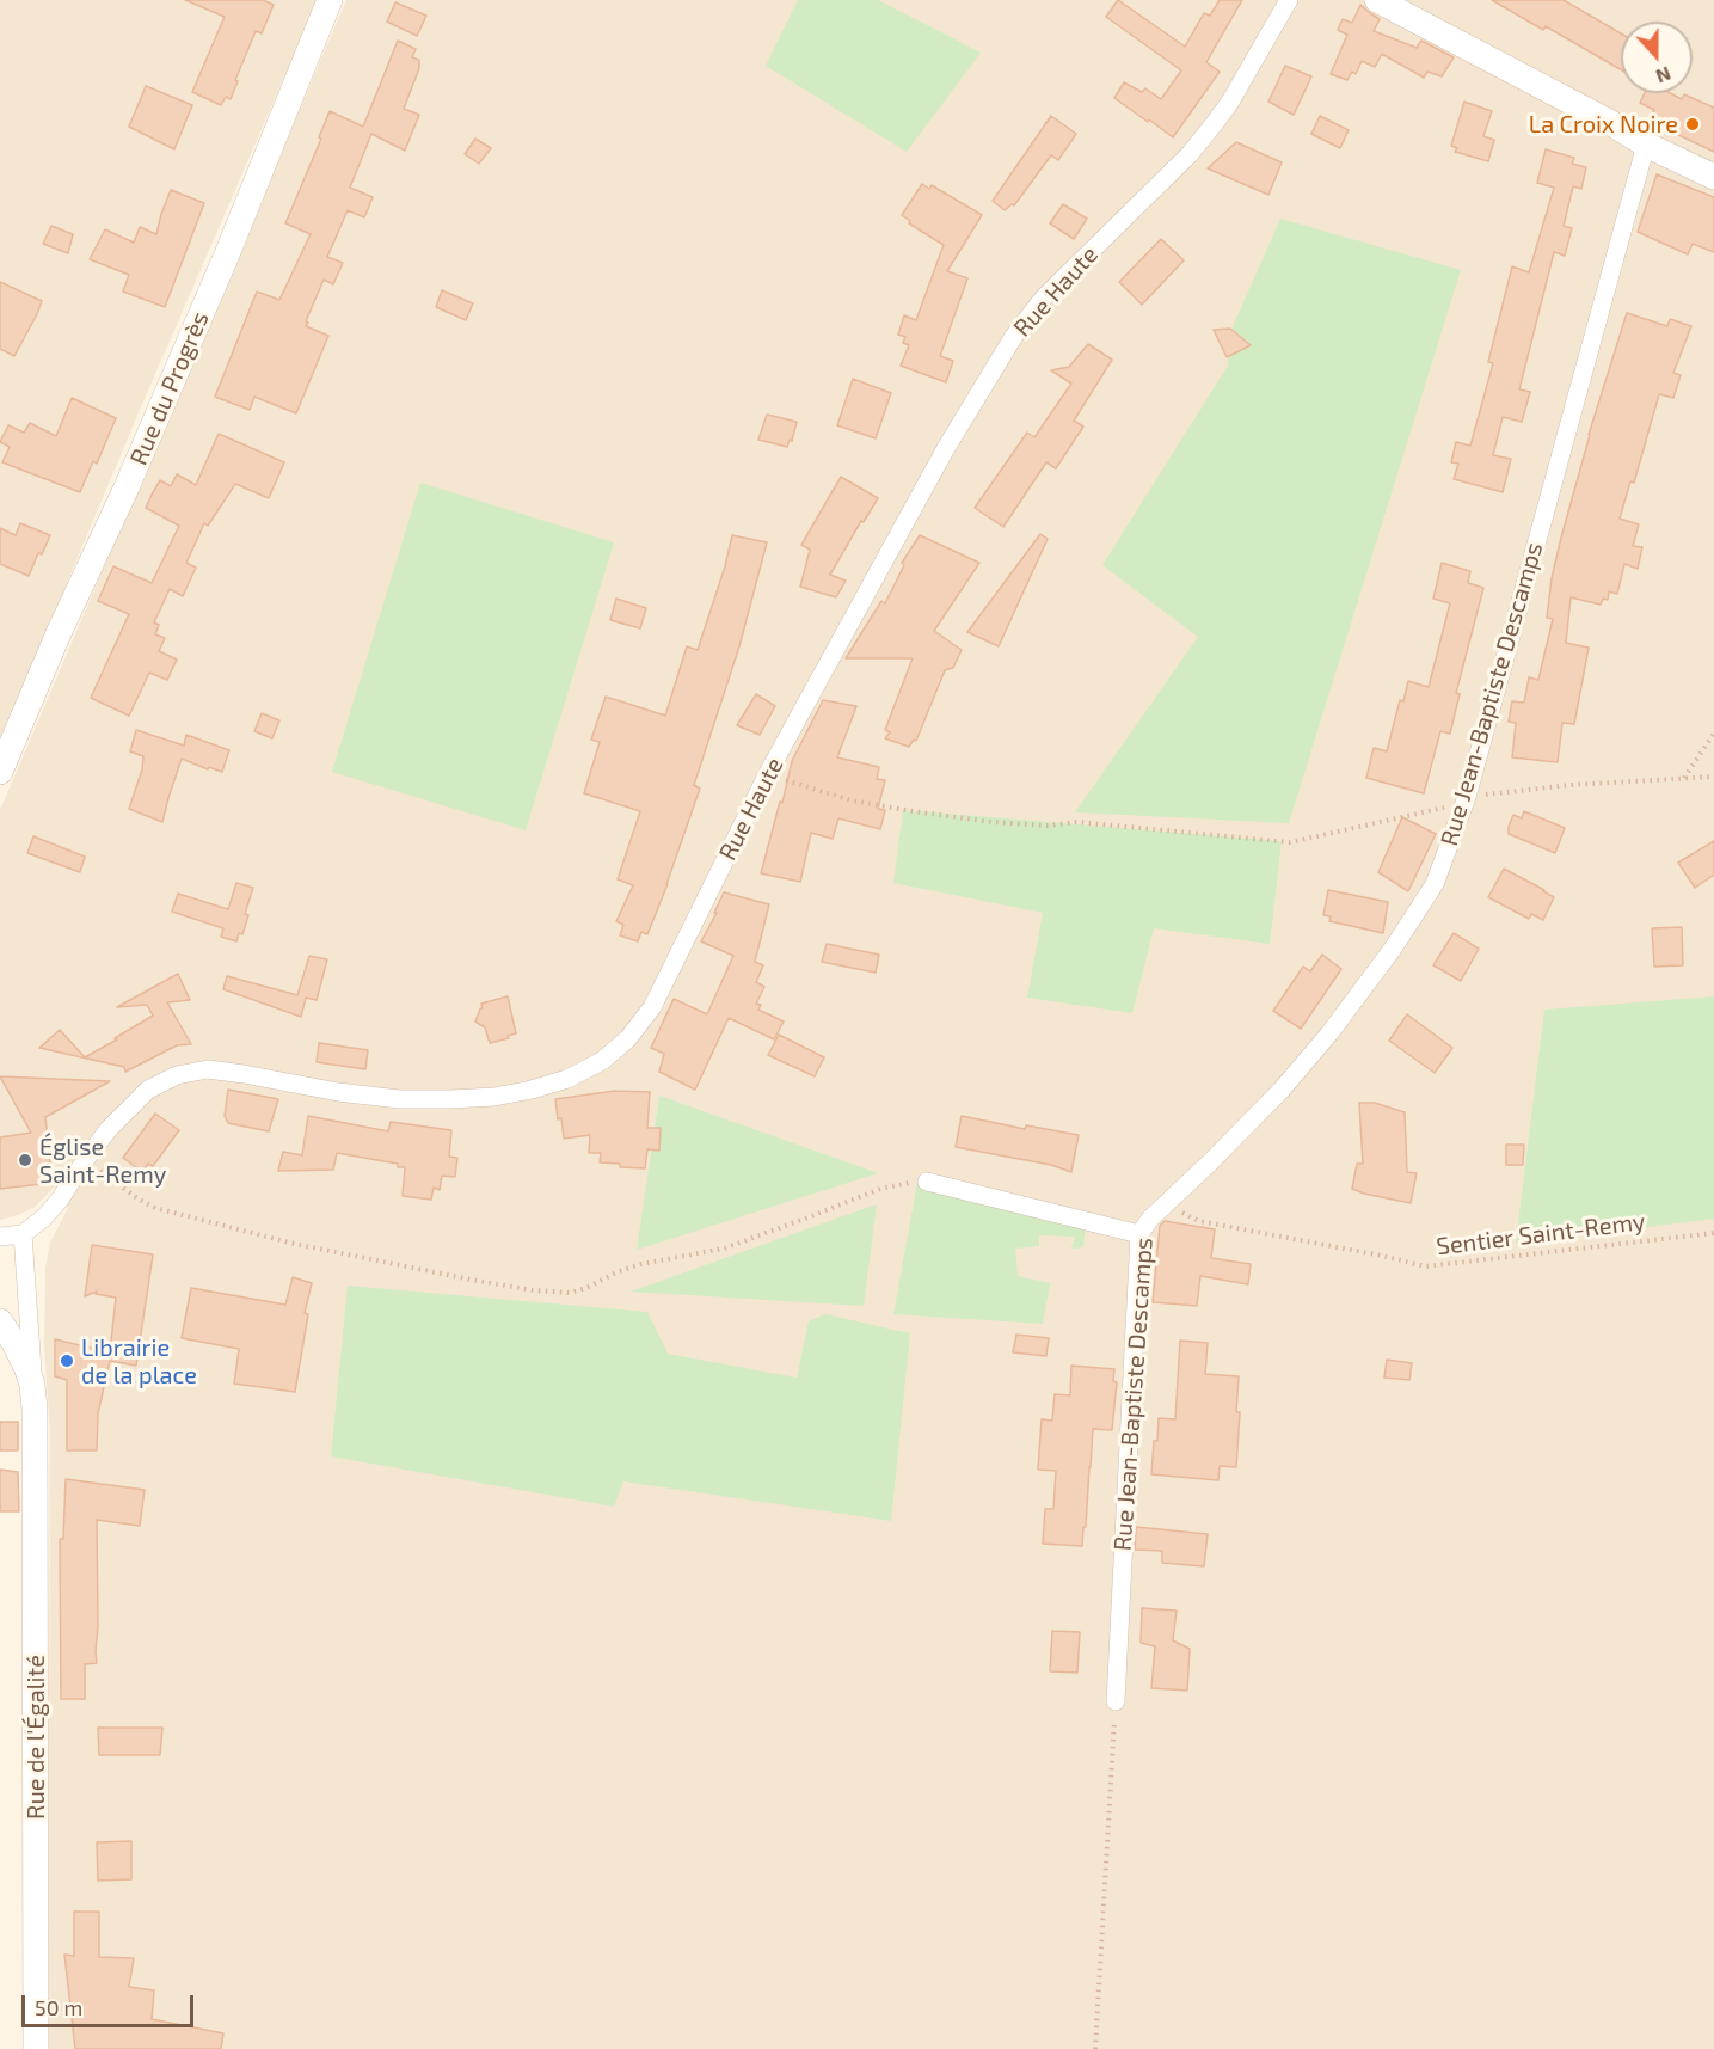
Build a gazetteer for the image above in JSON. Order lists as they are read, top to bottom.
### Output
{
  "streets": {
    "main road": ["Rue du Progrès", "Rue de l'Égalité"],
    "street": ["Rue Haute", "Rue Jean-Baptiste Descamps"],
    "path": ["Sentier Saint-Remy"]
  },
  "crossings": [
    ["Rue Jean-Baptiste Descamps", "Sentier Saint-Remy"]
  ],
  "places": ["La Croix Noire", "Église Saint-Remy", "Librairie de la place"],
  "scale_bar": "50 m",
  "north": "bottom"
}
